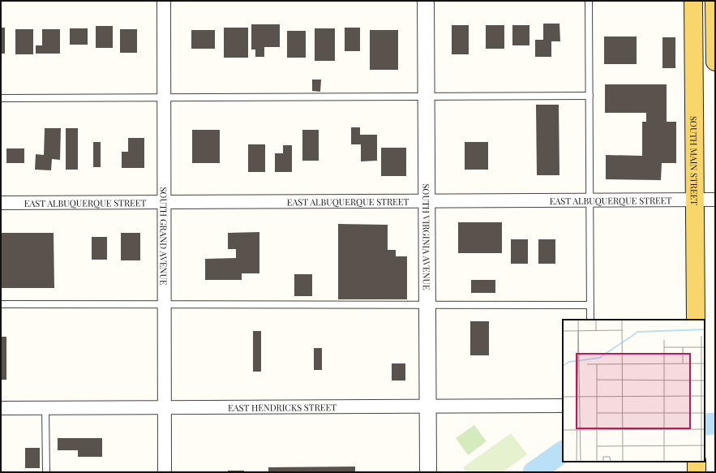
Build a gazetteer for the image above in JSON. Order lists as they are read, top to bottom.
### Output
{
  "streets": {
    "main road": ["SOUTH MAIN STREET"],
    "street": [
      "EAST ALBUQUERQUE STREET",
      "SOUTH GRAND AVENUE",
      "SOUTH VIRGINIA AVENUE",
      "EAST HENDRICKS STREET"
    ]
  },
  "crossings": [
    ["SOUTH MAIN STREET", "EAST ALBUQUERQUE STREET"],
    ["EAST ALBUQUERQUE STREET", "SOUTH GRAND AVENUE"],
    ["EAST ALBUQUERQUE STREET", "SOUTH VIRGINIA AVENUE"],
    ["SOUTH GRAND AVENUE", "EAST HENDRICKS STREET"],
    ["SOUTH VIRGINIA AVENUE", "EAST HENDRICKS STREET"]
  ]
}
